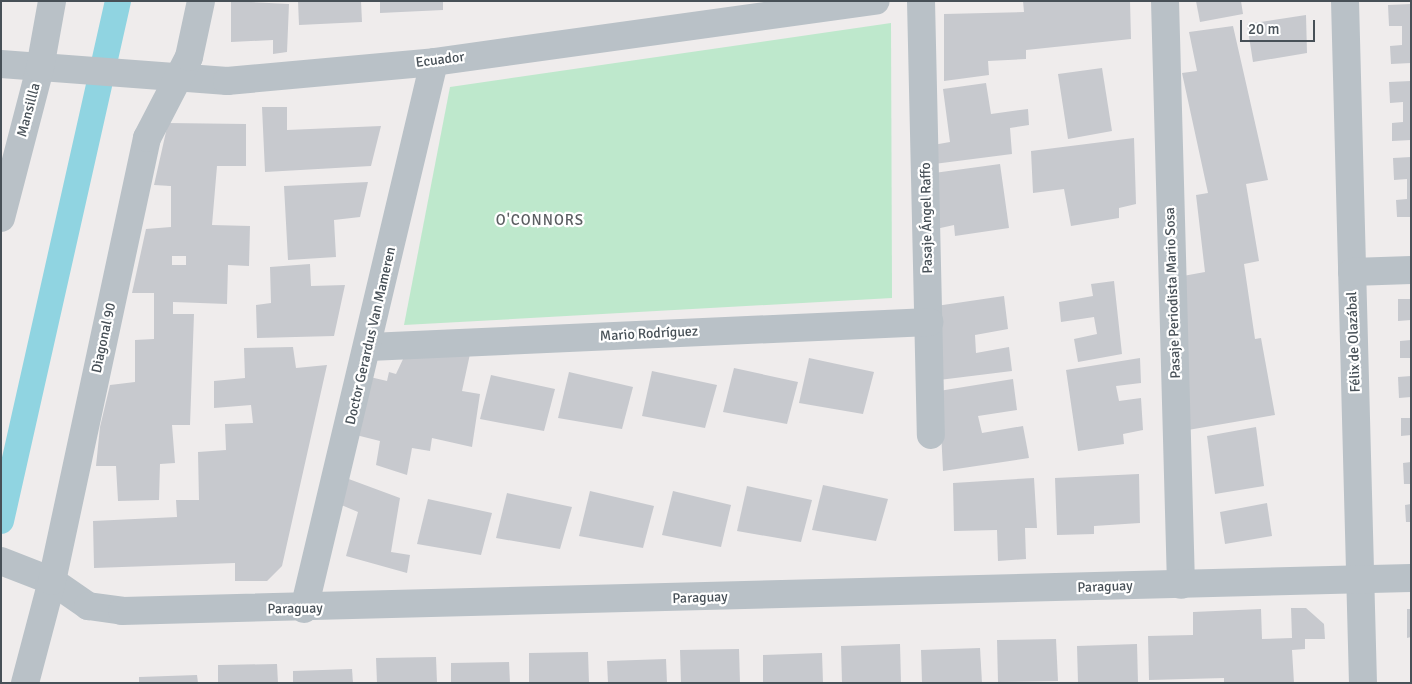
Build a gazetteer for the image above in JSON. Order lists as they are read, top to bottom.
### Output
{
  "streets": {
    "street": [
      "Ecuador",
      "Mansillla",
      "Pasaje Ángel Raffo",
      "Pasaje Periodista Mario Sosa",
      "Mario Rodríguez",
      "Doctor Gerardus Van Mameren",
      "Diagonal 90",
      "Félix de Olazábal",
      "Paraguay"
    ]
  },
  "crossings": [
    ["Ecuador", "Mansillla"],
    ["Ecuador", "Doctor Gerardus Van Mameren"],
    ["Ecuador", "Diagonal 90"],
    ["Pasaje Ángel Raffo", "Mario Rodríguez"],
    ["Pasaje Periodista Mario Sosa", "Paraguay"],
    ["Mario Rodríguez", "Doctor Gerardus Van Mameren"],
    ["Doctor Gerardus Van Mameren", "Paraguay"],
    ["Diagonal 90", "Paraguay"],
    ["Félix de Olazábal", "Paraguay"]
  ],
  "districts": ["O'CONNORS"],
  "scale_bar": "20 m"
}
